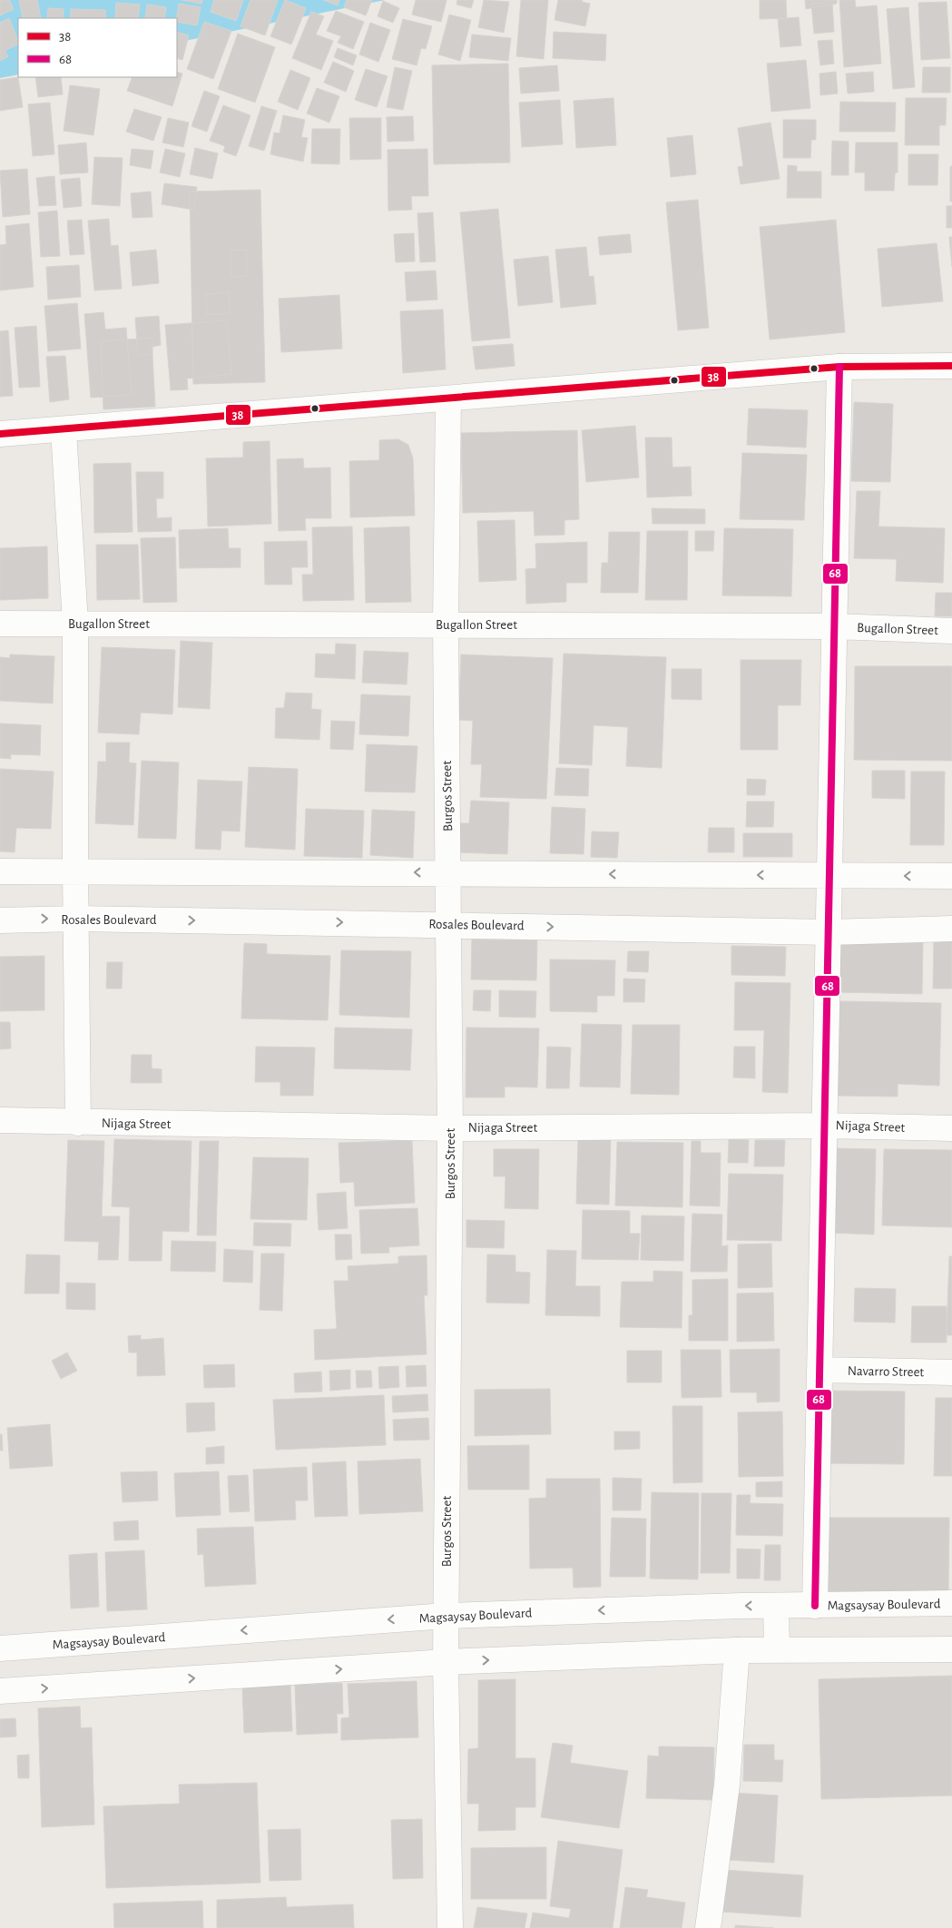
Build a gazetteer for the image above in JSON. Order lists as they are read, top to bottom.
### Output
{
  "streets": {
    "street": [
      "Bugallon Street",
      "Burgos Street",
      "Rosales Boulevard",
      "Nijaga Street",
      "Navarro Street",
      "Magsaysay Boulevard"
    ]
  },
  "crossings": [
    ["Bugallon Street", "Burgos Street"],
    ["Burgos Street", "Rosales Boulevard"],
    ["Burgos Street", "Nijaga Street"],
    ["Burgos Street", "Magsaysay Boulevard"]
  ],
  "lines": ["transit line 38", "transit line 68"],
  "legend": ["38", "68"]
}
